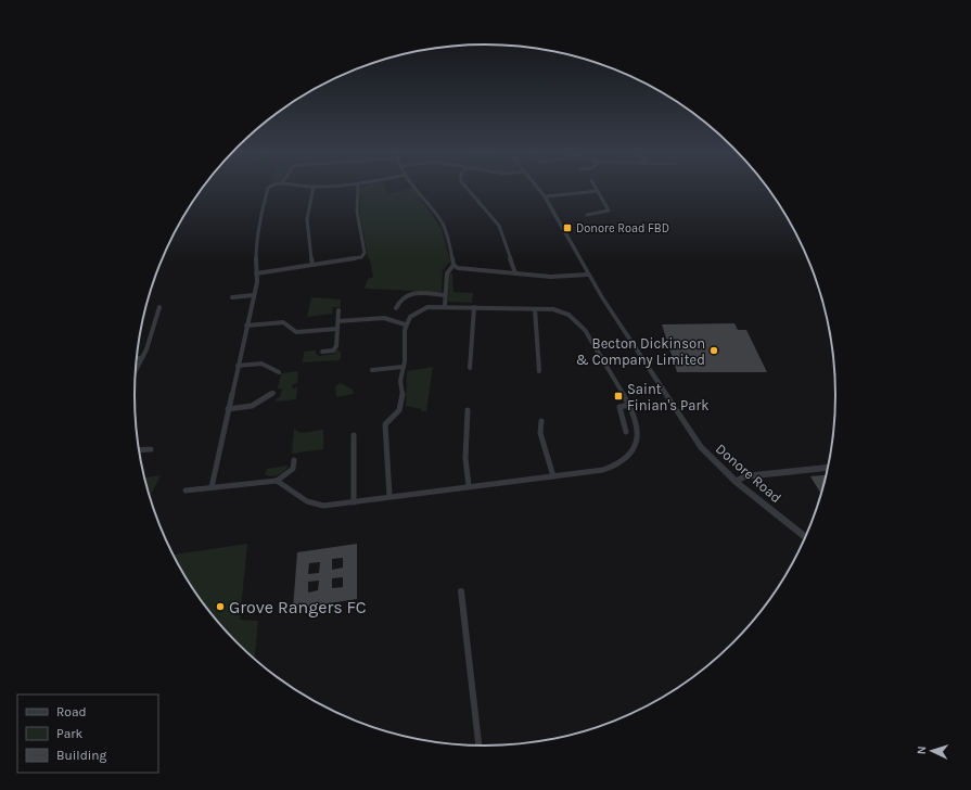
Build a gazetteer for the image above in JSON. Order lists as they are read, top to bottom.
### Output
{
  "streets": {
    "street": ["Donore Road"]
  },
  "places": {
    "transit": ["Donore Road FBD", "Saint Finian's Park"],
    "other": ["Becton Dickinson & Company Limited", "Grove Rangers FC"]
  },
  "legend": ["Road", "Park", "Building"],
  "north": "left"
}
